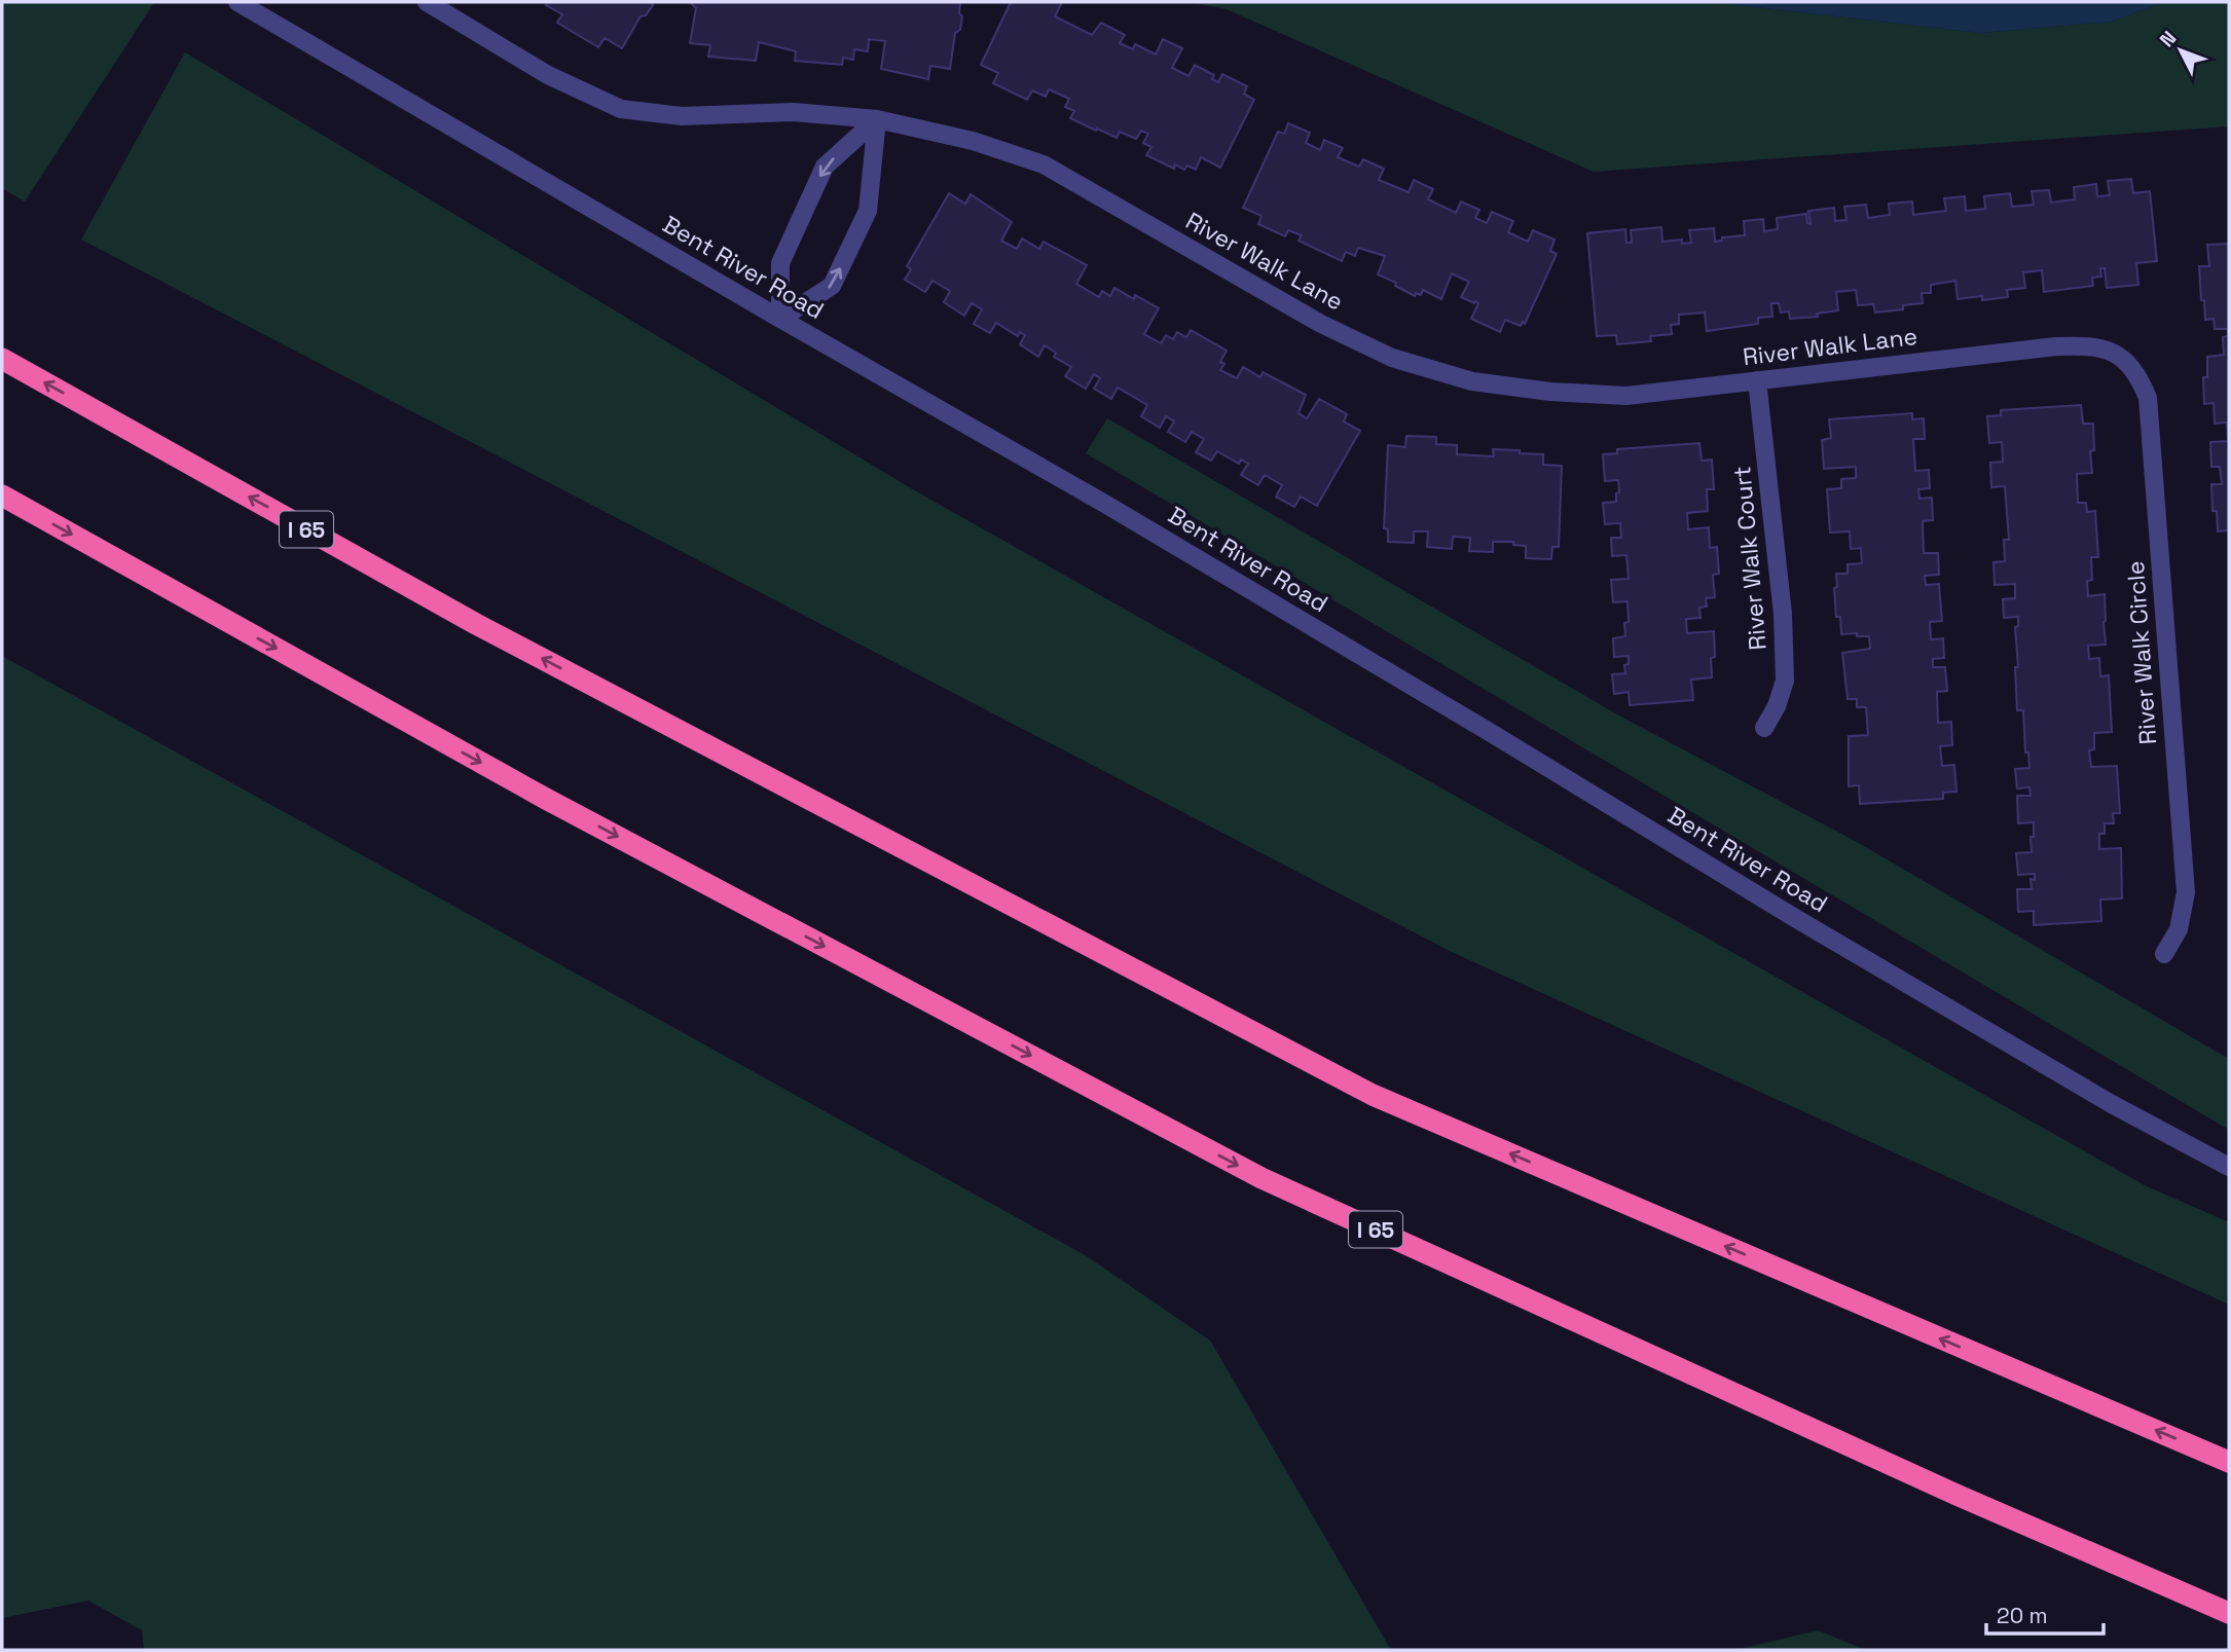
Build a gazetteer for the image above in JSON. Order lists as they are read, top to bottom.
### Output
{
  "streets": {
    "highway": ["I 65"],
    "street": [
      "River Walk Lane",
      "Bent River Road",
      "River Walk Court",
      "River Walk Circle"
    ]
  },
  "crossings": [
    ["River Walk Lane", "River Walk Court"],
    ["River Walk Lane", "River Walk Circle"]
  ],
  "scale_bar": "20 m",
  "north": "top left"
}
